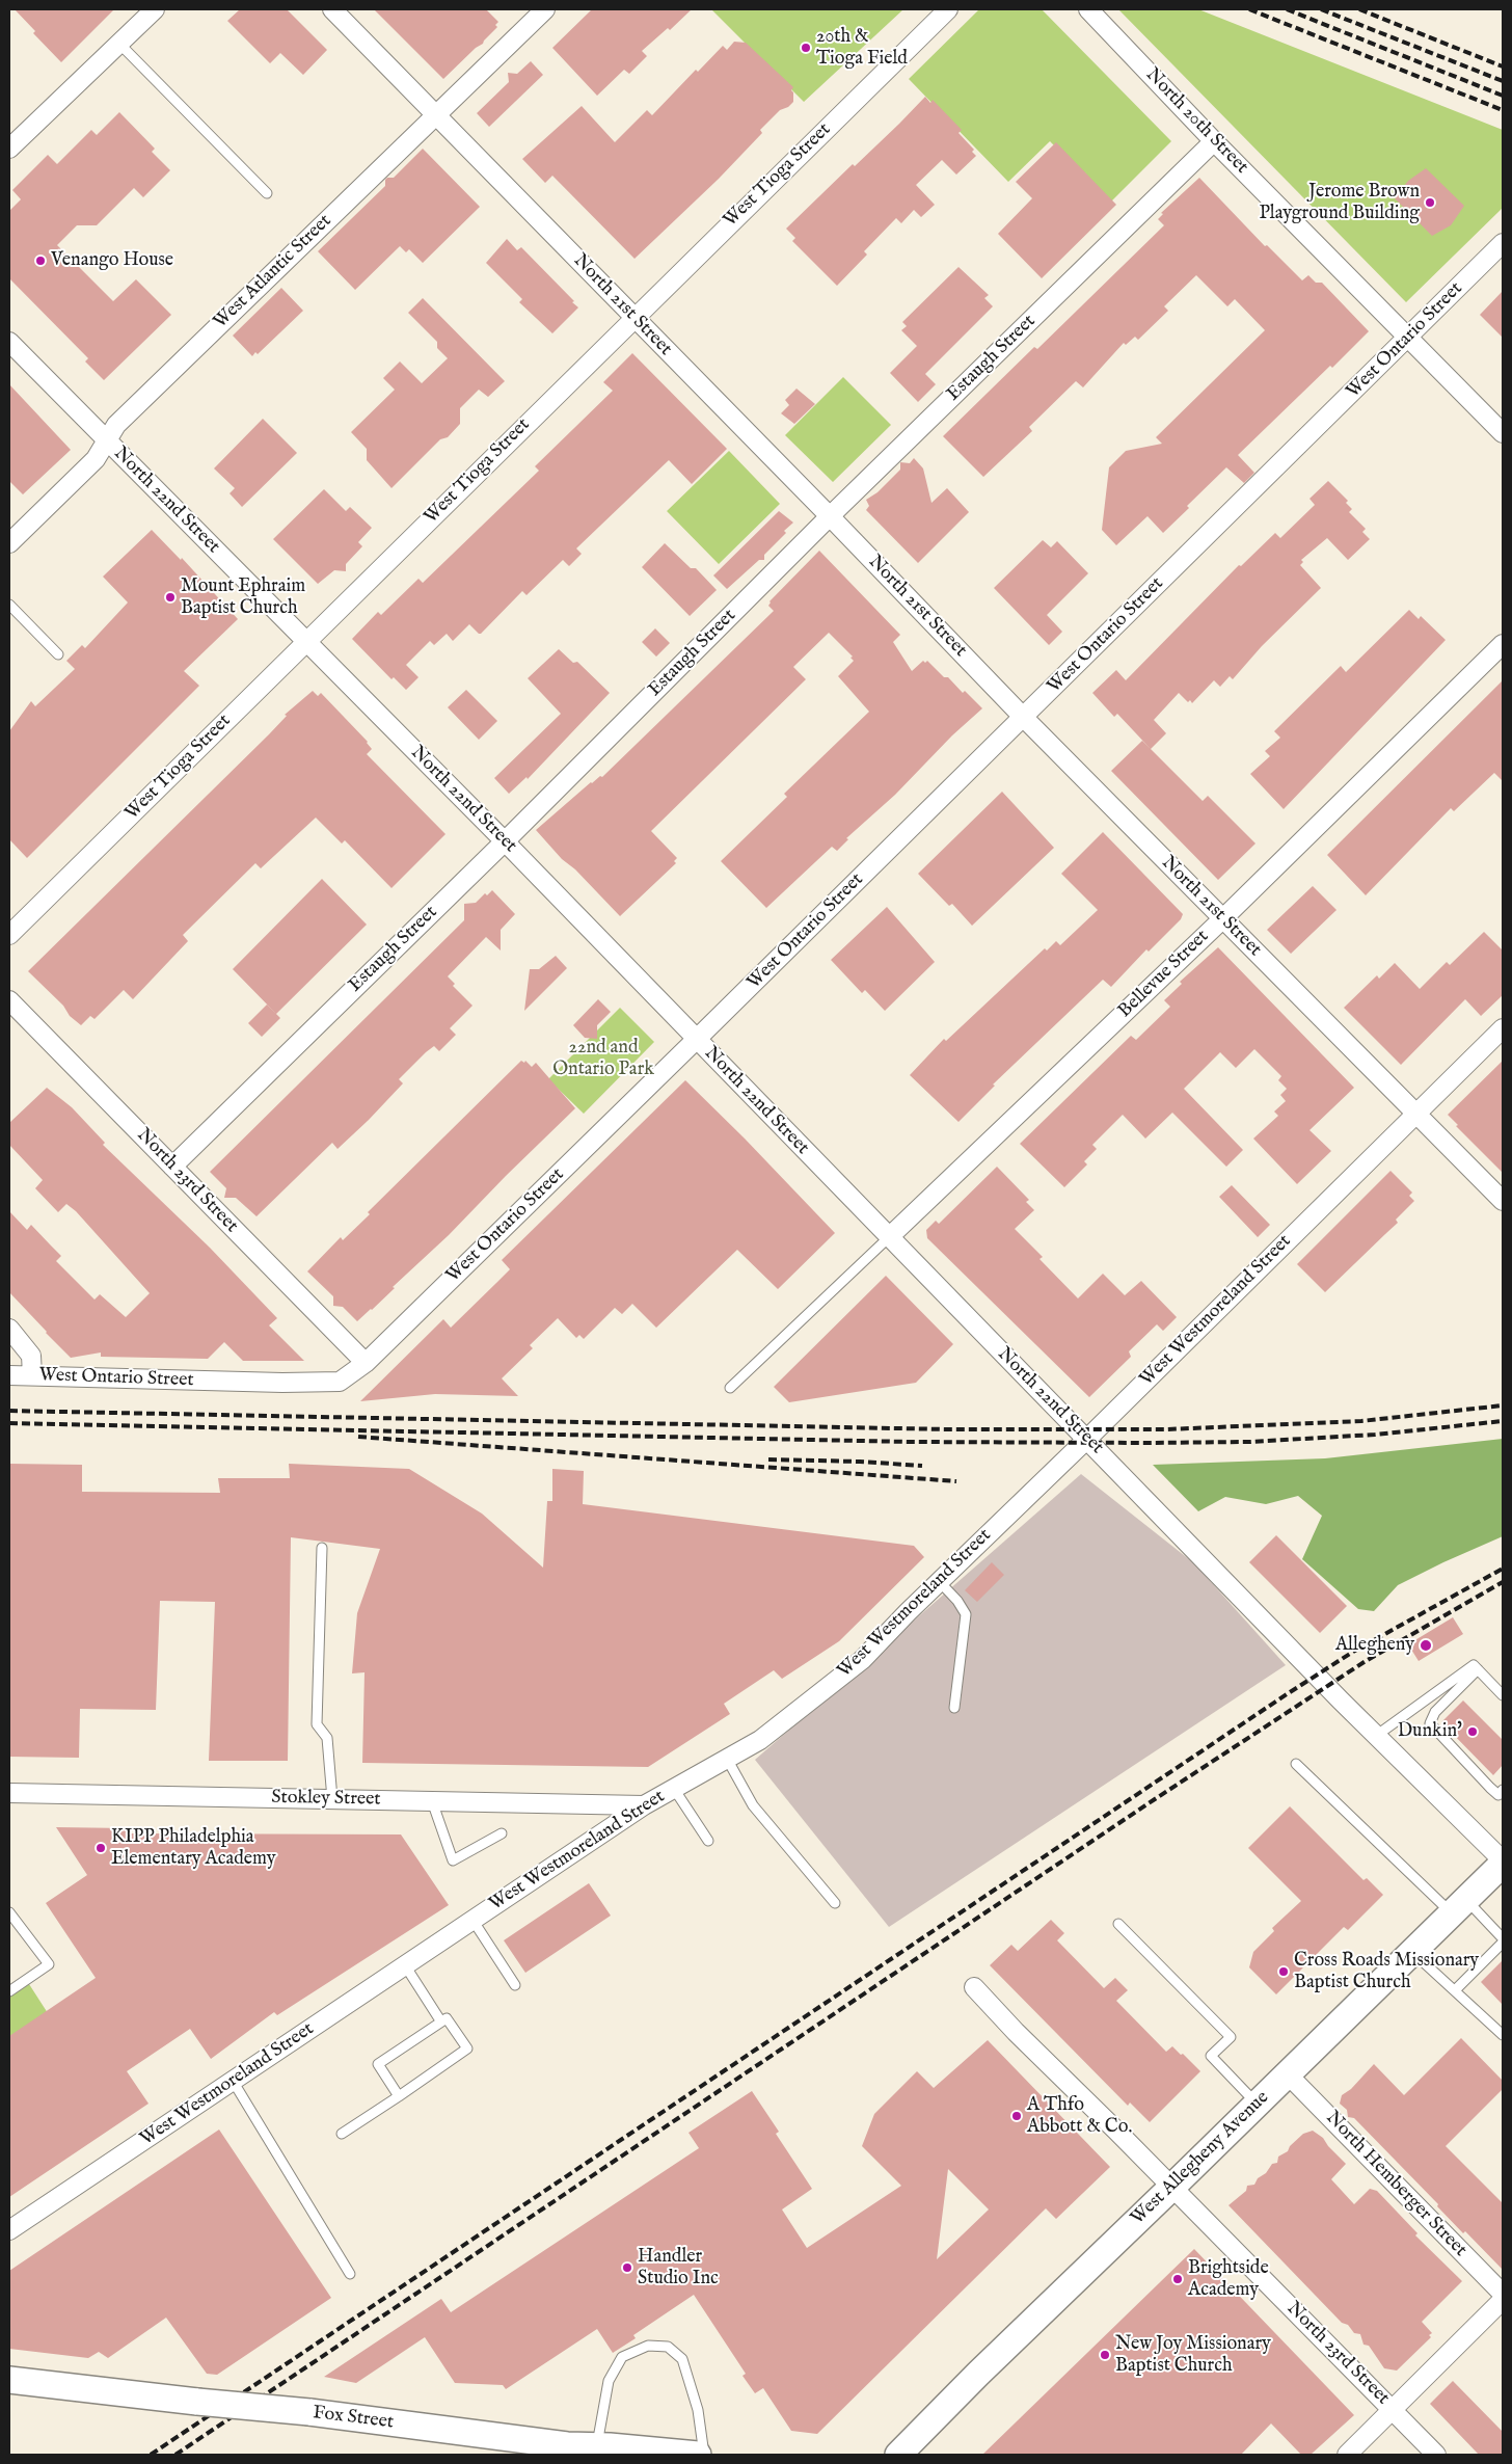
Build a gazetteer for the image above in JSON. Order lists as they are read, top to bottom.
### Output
{
  "streets": {
    "main road": ["West Allegheny Avenue", "Fox Street"],
    "street": [
      "North 20th Street",
      "West Tioga Street",
      "West Atlantic Street",
      "North 21st Street",
      "West Ontario Street",
      "Estaugh Street",
      "North 22nd Street",
      "Bellevue Street",
      "North 23rd Street",
      "West Westmoreland Street",
      "Stokley Street",
      "North Hemberger Street"
    ]
  },
  "crossings": [
    ["North 20th Street", "West Ontario Street"],
    ["North 20th Street", "Estaugh Street"],
    ["West Tioga Street", "North 21st Street"],
    ["West Tioga Street", "North 22nd Street"],
    ["West Atlantic Street", "North 21st Street"],
    ["West Atlantic Street", "North 22nd Street"],
    ["North 21st Street", "West Ontario Street"],
    ["North 21st Street", "Estaugh Street"],
    ["North 21st Street", "Bellevue Street"],
    ["North 21st Street", "West Westmoreland Street"],
    ["West Ontario Street", "North 22nd Street"],
    ["West Ontario Street", "North 23rd Street"],
    ["Estaugh Street", "North 22nd Street"],
    ["Estaugh Street", "North 23rd Street"],
    ["North 22nd Street", "Bellevue Street"],
    ["North 22nd Street", "West Westmoreland Street"],
    ["North 22nd Street", "West Allegheny Avenue"],
    ["North 23rd Street", "West Allegheny Avenue"],
    ["West Westmoreland Street", "Stokley Street"],
    ["West Allegheny Avenue", "North Hemberger Street"]
  ],
  "parks": ["22nd and Ontario Park"],
  "places": [
    "20th & Tioga Field",
    "Jerome Brown Playground Building",
    "Venango House",
    "Mount Ephraim Baptist Church",
    "Allegheny",
    "Dunkin'",
    "KIPP Philadelphia Elementary Academy",
    "Cross Roads Missionary Baptist Church",
    "A Thfo Abbott & Co.",
    "Handler Studio Inc",
    "Brightside Academy",
    "New Joy Missionary Baptist Church"
  ]
}
